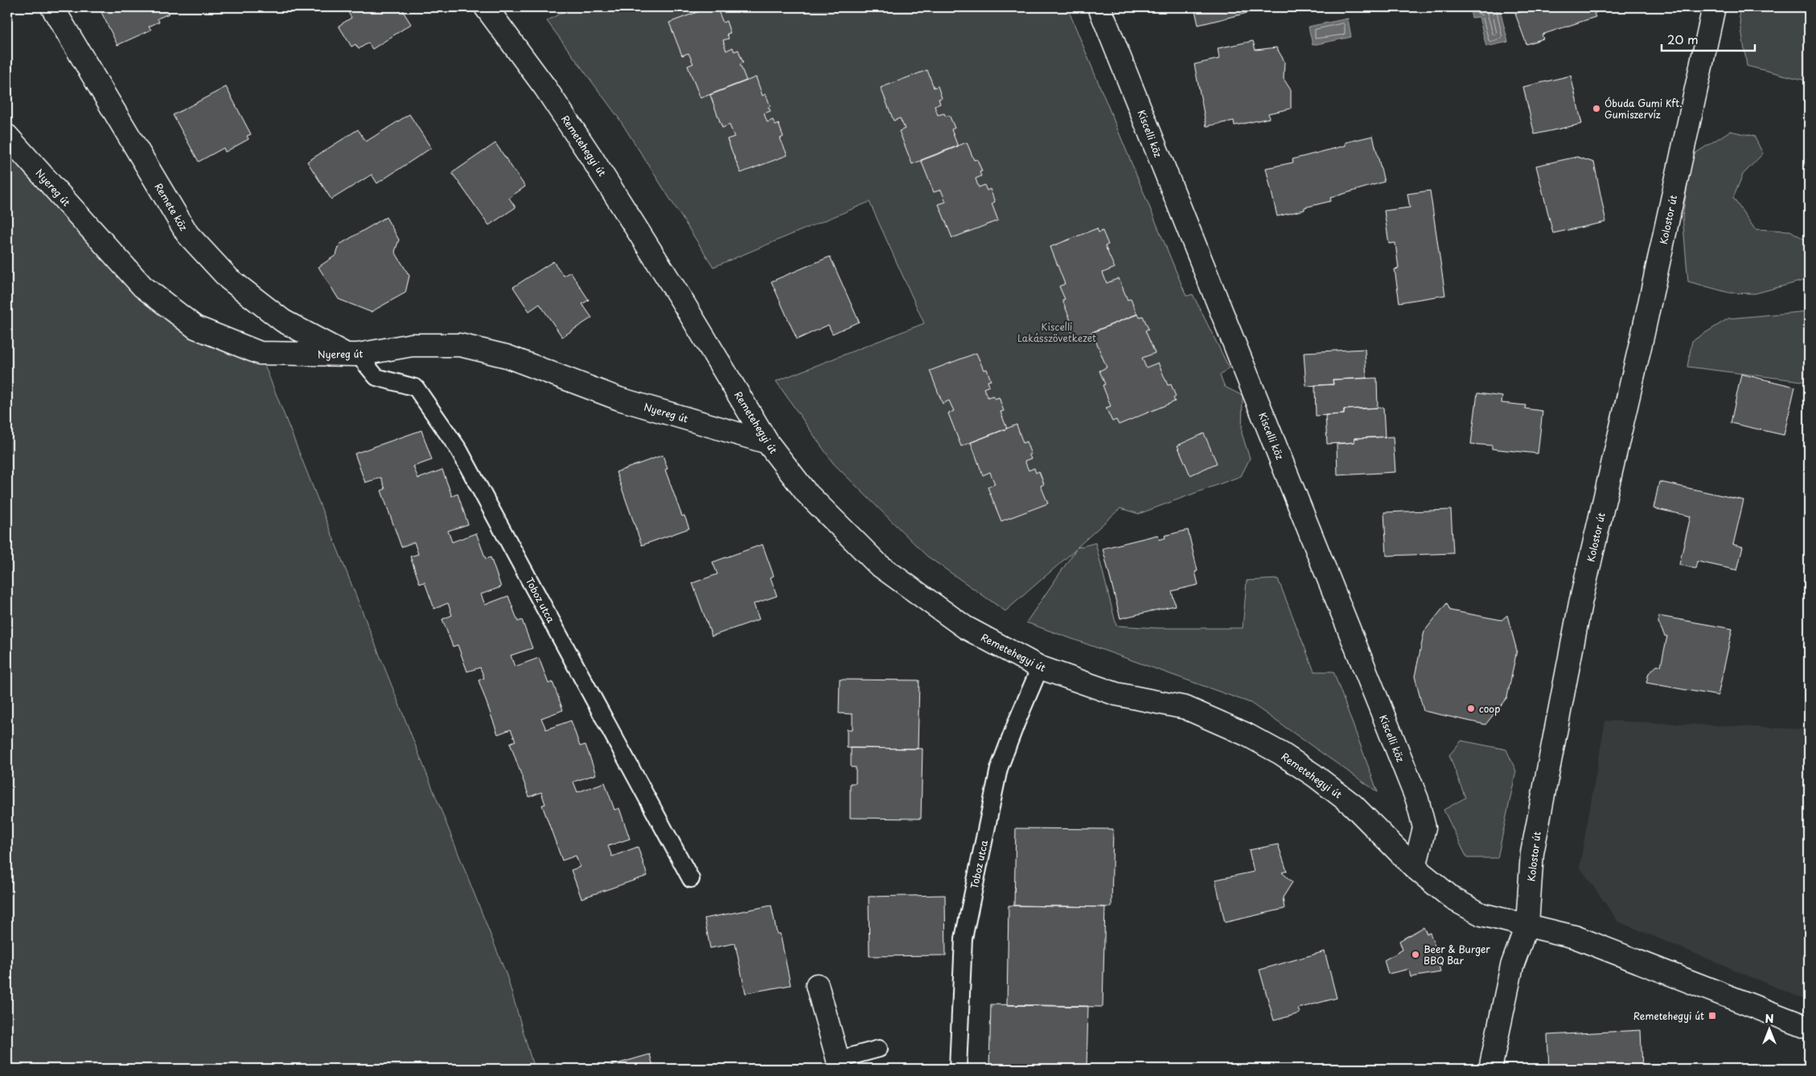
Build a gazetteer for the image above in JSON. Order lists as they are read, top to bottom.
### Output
{
  "streets": {
    "street": [
      "Kiscelli köz",
      "Remetehegyi út",
      "Nyereg út",
      "Remete köz",
      "Kolostor út"
    ],
    "lane": ["Toboz utca"]
  },
  "crossings": [
    ["Kiscelli köz", "Remetehegyi út"],
    ["Remetehegyi út", "Nyereg út"],
    ["Remetehegyi út", "Kolostor út"],
    ["Remetehegyi út", "Toboz utca"],
    ["Nyereg út", "Remete köz"],
    ["Nyereg út", "Toboz utca"],
    ["Remete köz", "Toboz utca"]
  ],
  "parks": ["Kiscelli Lakásszövetkezet"],
  "places": {
    "other": ["Óbuda Gumi Kft. Gumiszervíz", "coop", "Beer & Burger BBQ Bar"],
    "transit": ["Remetehegyi út"]
  },
  "scale_bar": "20 m",
  "north": "top"
}
